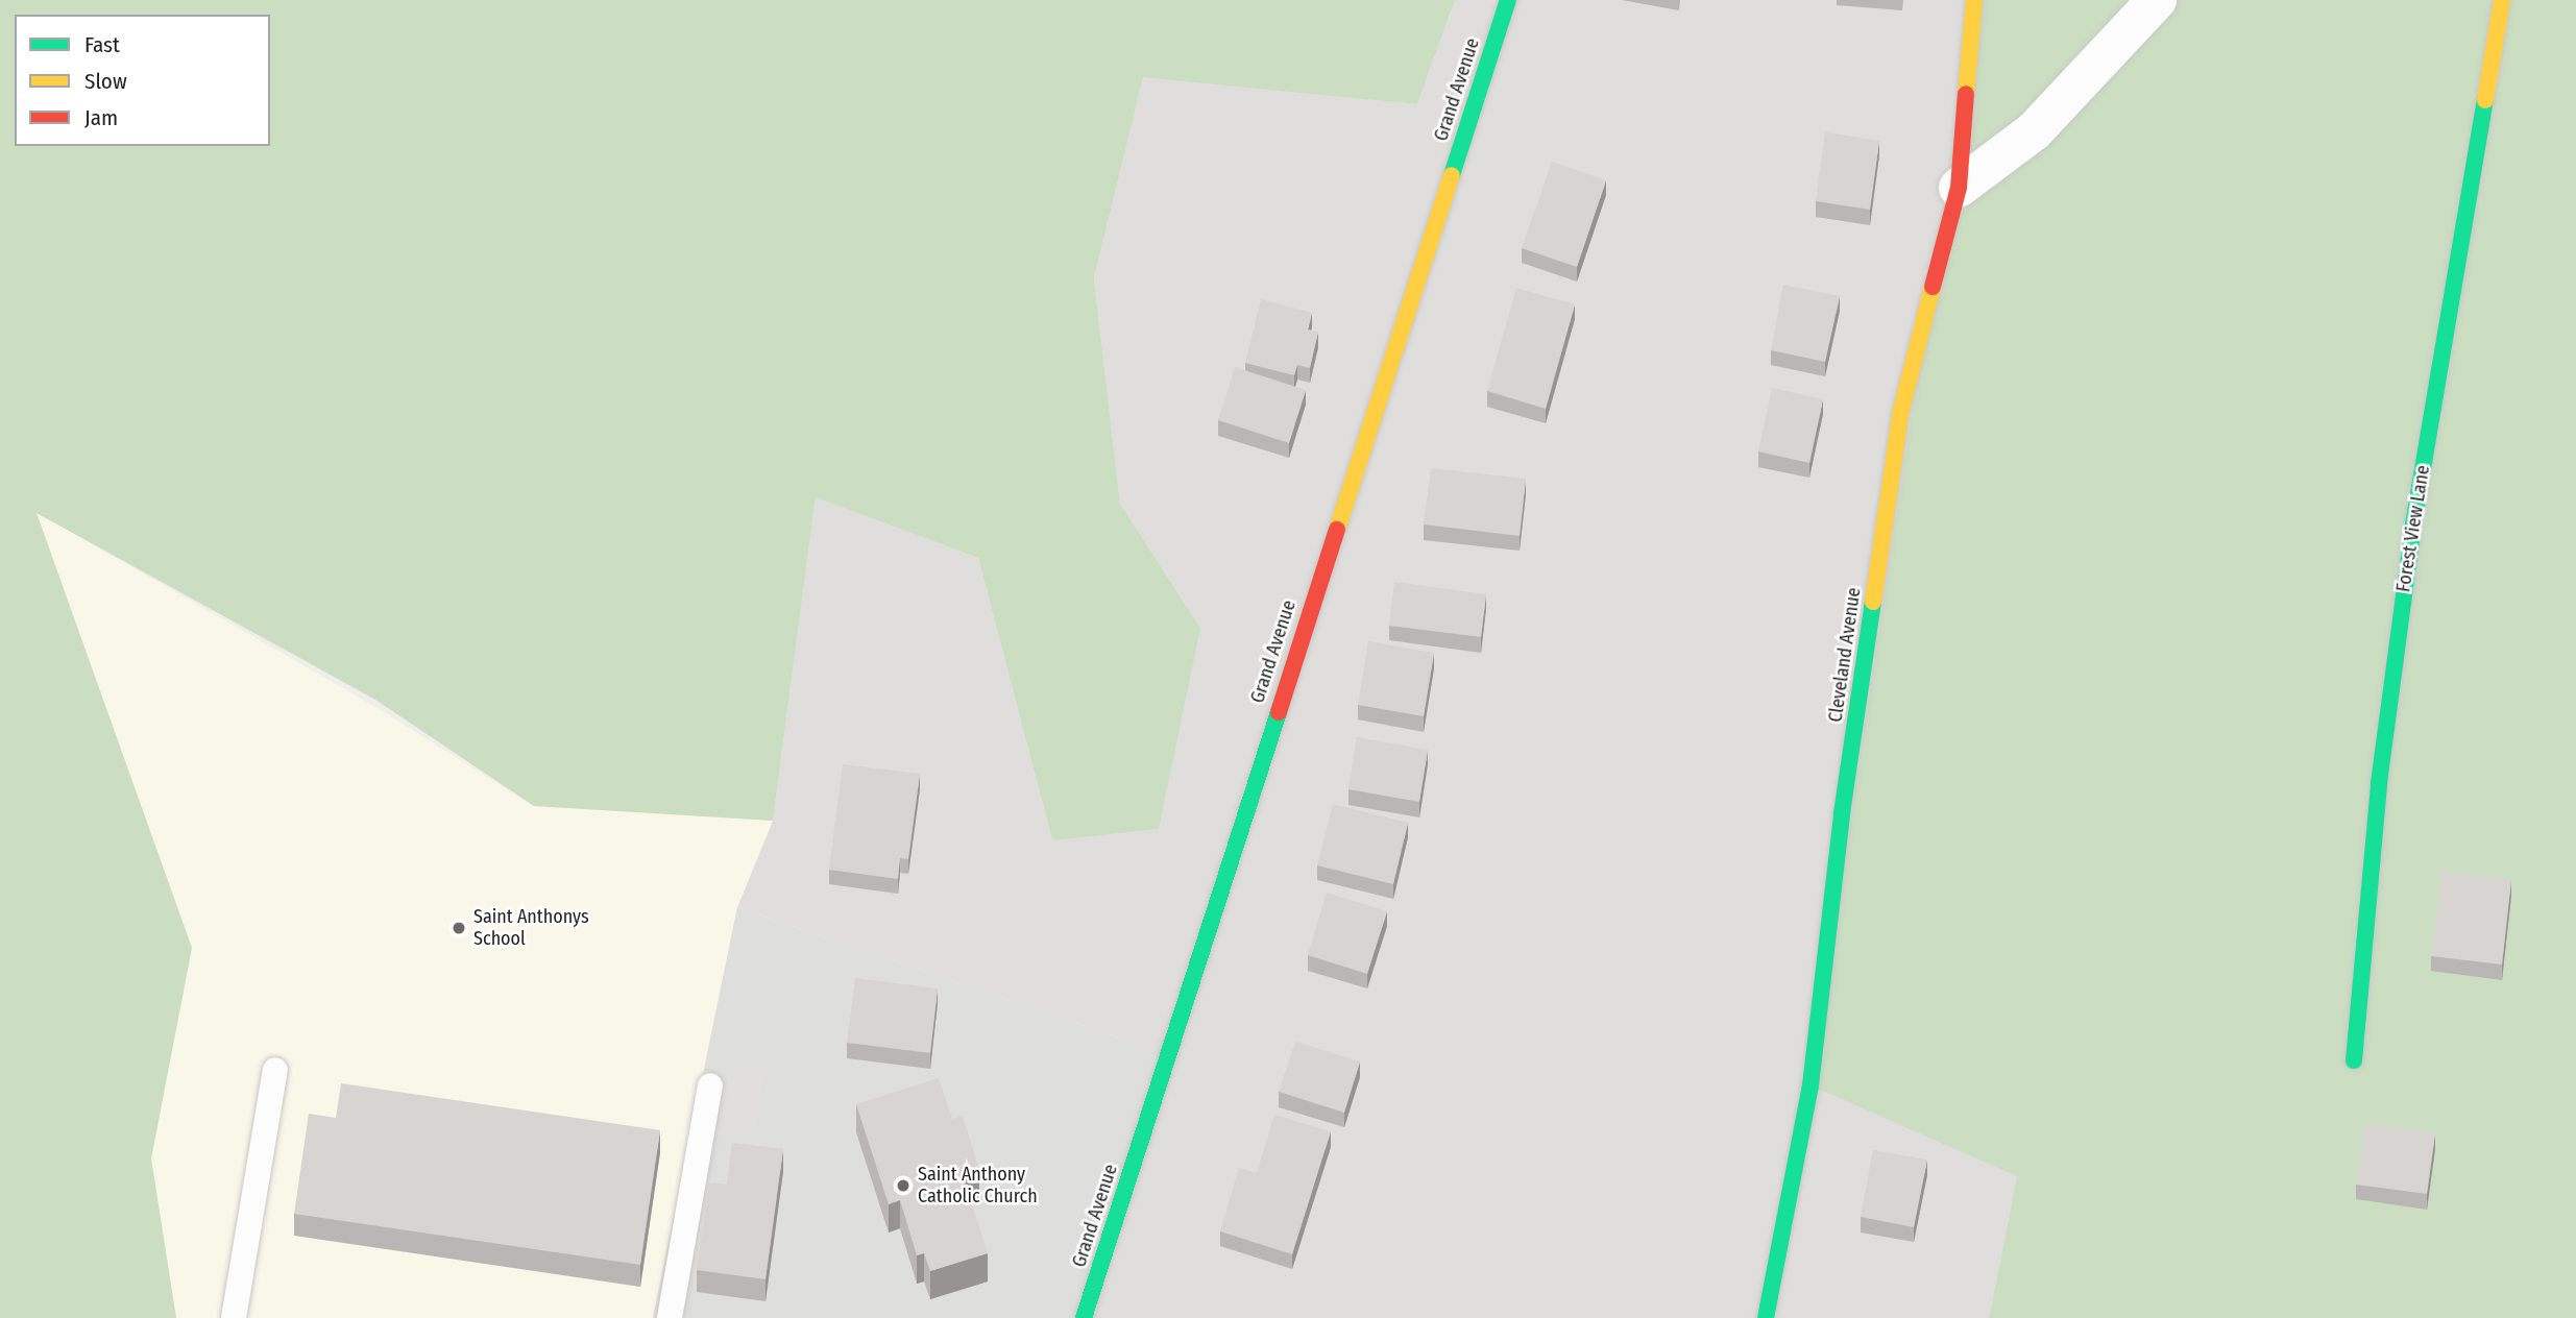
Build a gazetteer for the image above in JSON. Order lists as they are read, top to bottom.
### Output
{
  "streets": {
    "street": ["Grand Avenue", "Forest View Lane", "Cleveland Avenue"]
  },
  "places": ["Saint Anthonys School", "Saint Anthony Catholic Church"],
  "legend": ["Fast", "Slow", "Jam"]
}
